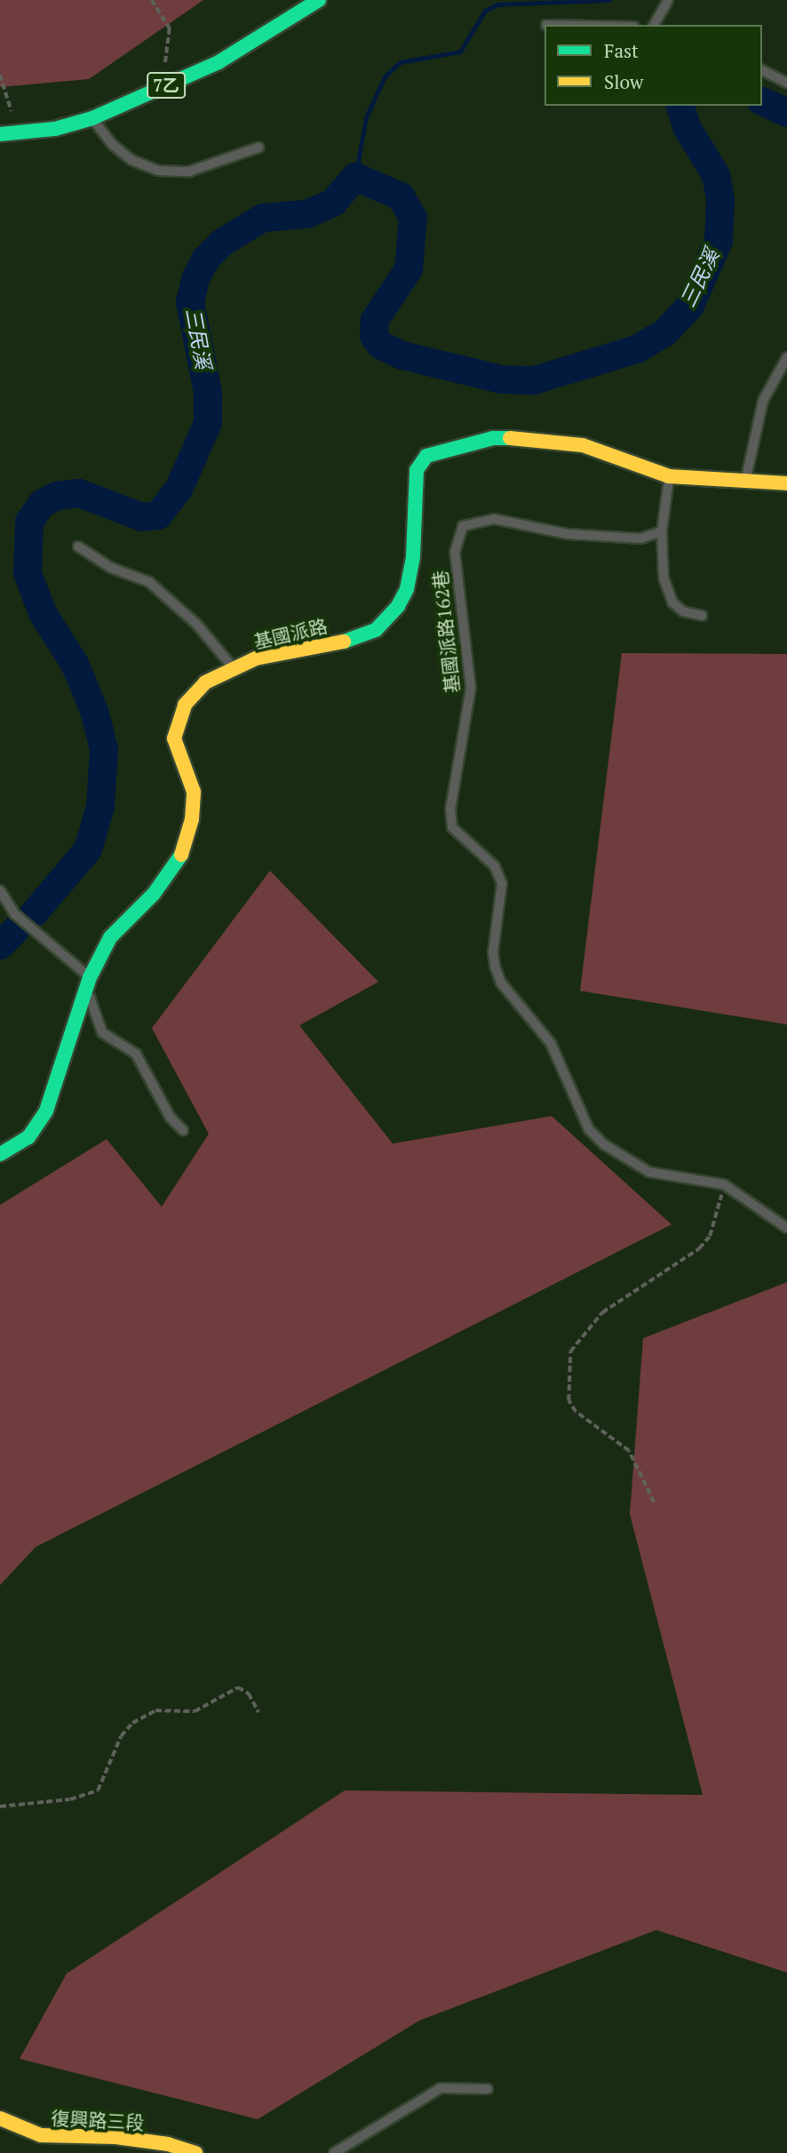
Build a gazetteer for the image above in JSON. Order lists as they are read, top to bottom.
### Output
{
  "streets": {
    "street": ["7乙", "基國派路", "復興路三段"],
    "lane": ["基國派路162巷"]
  },
  "water": ["三民溪"],
  "legend": ["Fast", "Slow"]
}
